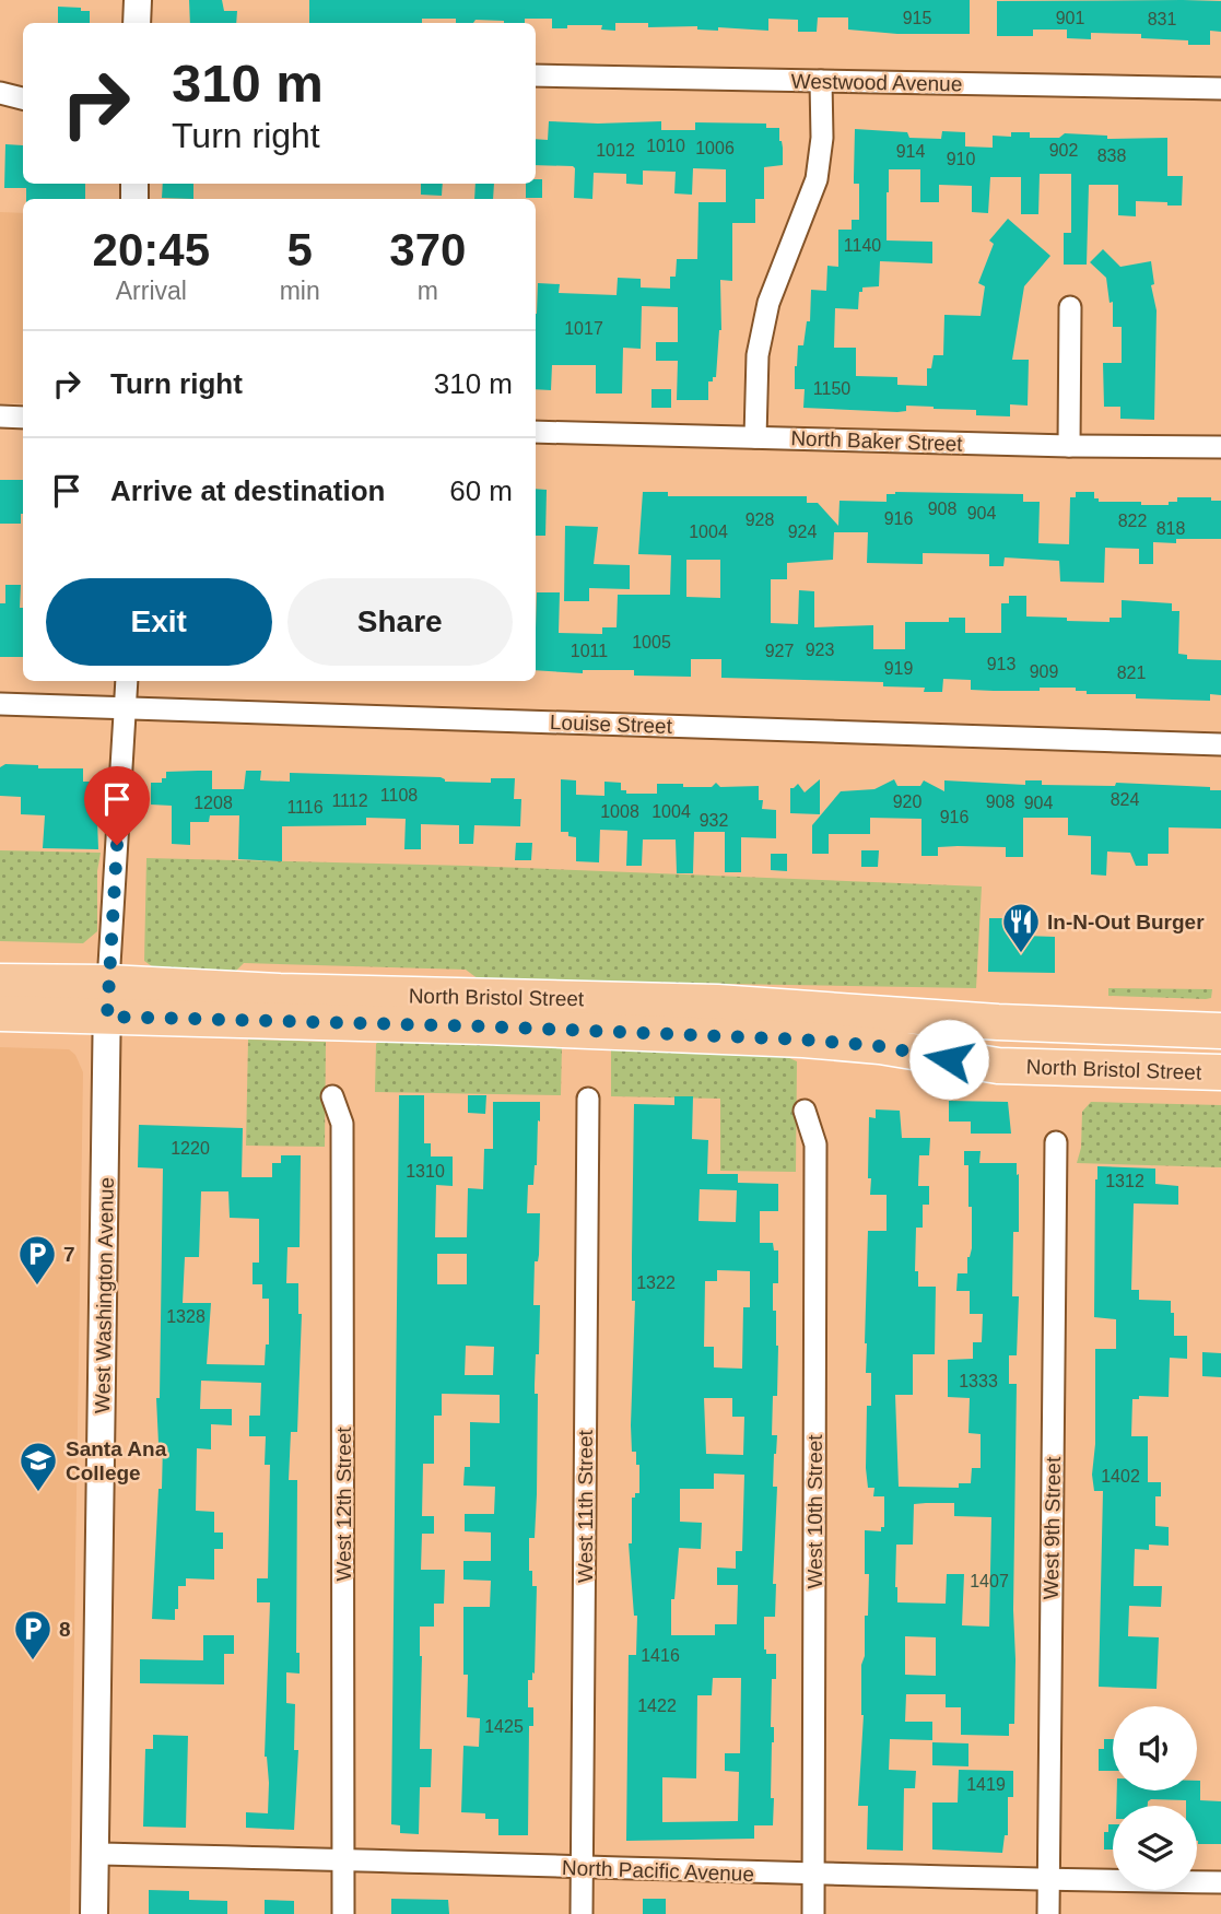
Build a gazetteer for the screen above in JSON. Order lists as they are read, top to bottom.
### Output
{
  "streets": {
    "main road": ["North Bristol Street"],
    "street": [
      "Westwood Avenue",
      "North Baker Street",
      "Louise Street",
      "West Washington Avenue",
      "West 12th Street",
      "West 11th Street",
      "West 10th Street",
      "West 9th Street",
      "North Pacific Avenue"
    ]
  },
  "crossings": [
    ["Louise Street", "West Washington Avenue"],
    ["North Bristol Street", "West Washington Avenue"],
    ["West Washington Avenue", "North Pacific Avenue"],
    ["West 12th Street", "North Pacific Avenue"],
    ["West 11th Street", "North Pacific Avenue"],
    ["West 10th Street", "North Pacific Avenue"],
    ["West 9th Street", "North Pacific Avenue"]
  ],
  "places": {
    "restaurant": ["In-N-Out Burger"],
    "parking": ["7", "8"],
    "school or university": ["Santa Ana College"]
  },
  "house_numbers": [
    "915",
    "901",
    "831",
    "1010",
    "1006",
    "1012",
    "902",
    "914",
    "838",
    "910",
    "1140",
    "1017",
    "1150",
    "908",
    "904",
    "916",
    "928",
    "822",
    "818",
    "1004",
    "924",
    "1005",
    "923",
    "1011",
    "927",
    "913",
    "919",
    "909",
    "821",
    "1108",
    "824",
    "1112",
    "920",
    "908",
    "1208",
    "904",
    "1116",
    "1008",
    "1004",
    "916",
    "932",
    "1220",
    "1310",
    "1312",
    "1322",
    "1328",
    "1333",
    "1402",
    "1407",
    "1416",
    "1422",
    "1425",
    "1419"
  ],
  "page": {
    "turn": ["310 m", "Turn right"],
    "eta": [
      "20:45",
      "Arrival",
      "5",
      "min",
      "370",
      "m"
    ],
    "list": [
      {
        "name": "Turn right",
        "value": "310 m"
      },
      {
        "name": "Arrive at destination",
        "value": "60 m"
      }
    ],
    "buttons": ["Exit", "Share"]
  }
}
